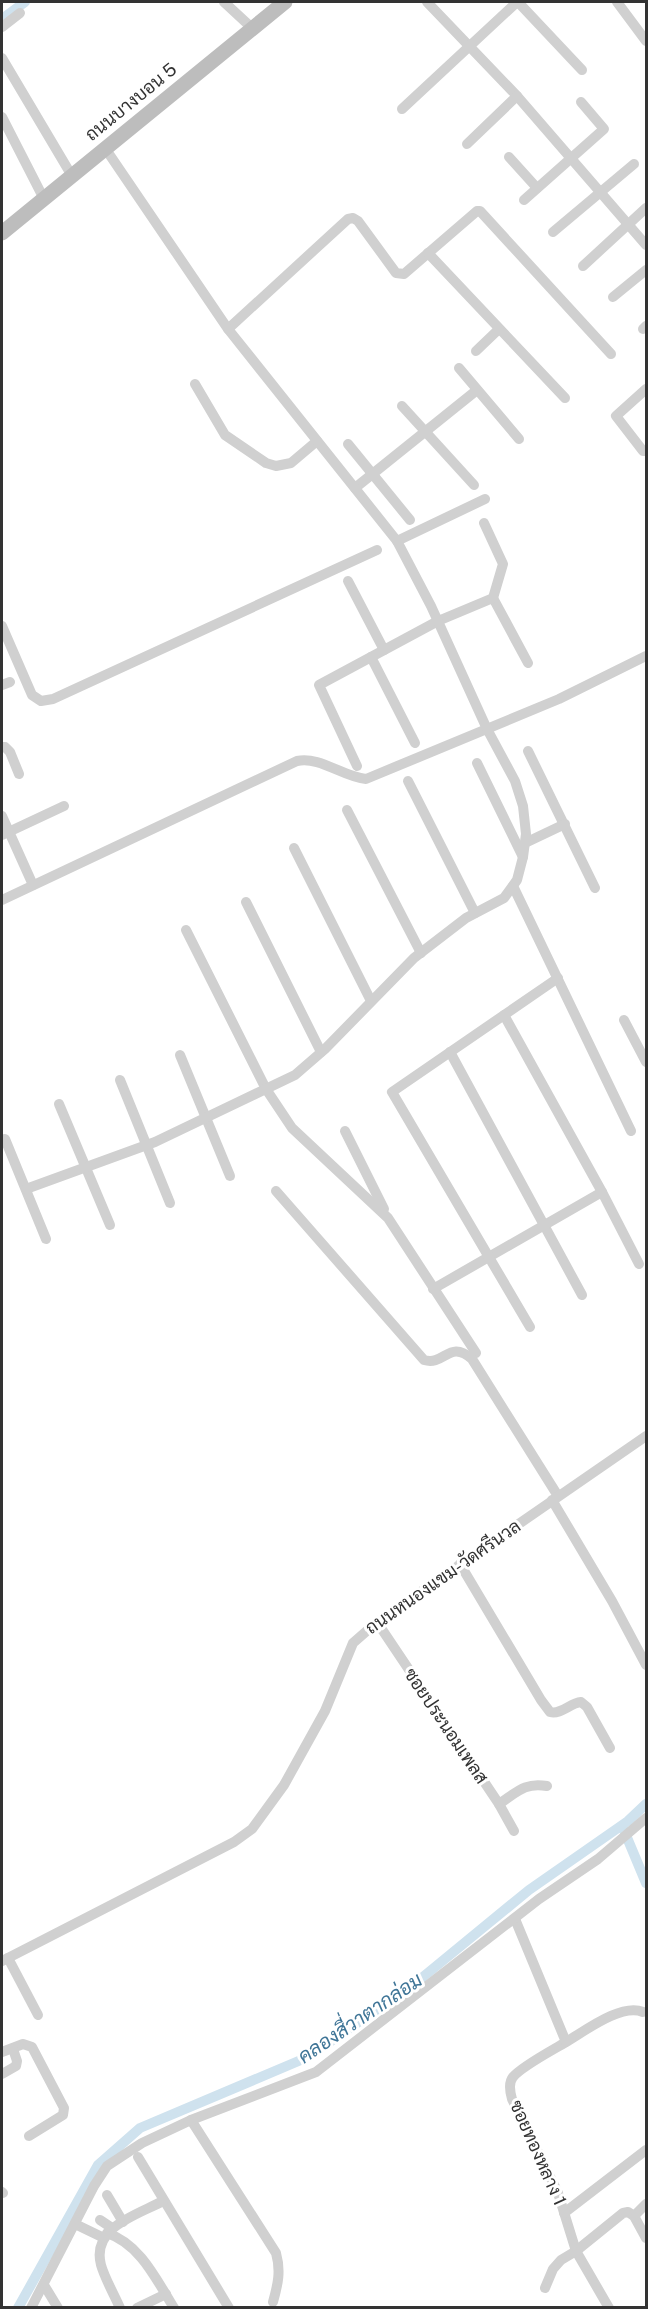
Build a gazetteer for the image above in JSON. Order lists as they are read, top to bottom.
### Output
{
  "streets": {
    "main road": ["ถนนบางบอน 5"],
    "street": ["ถนนหนองแขม-วัดศรีนวล", "ซอยประนอมเพลส", "ซอยทองหลาง 1"]
  },
  "crossings": [
    ["ถนนหนองแขม-วัดศรีนวล", "ซอยประนอมเพลส"]
  ],
  "water": ["คลองสี่วาตากล่อม"]
}
